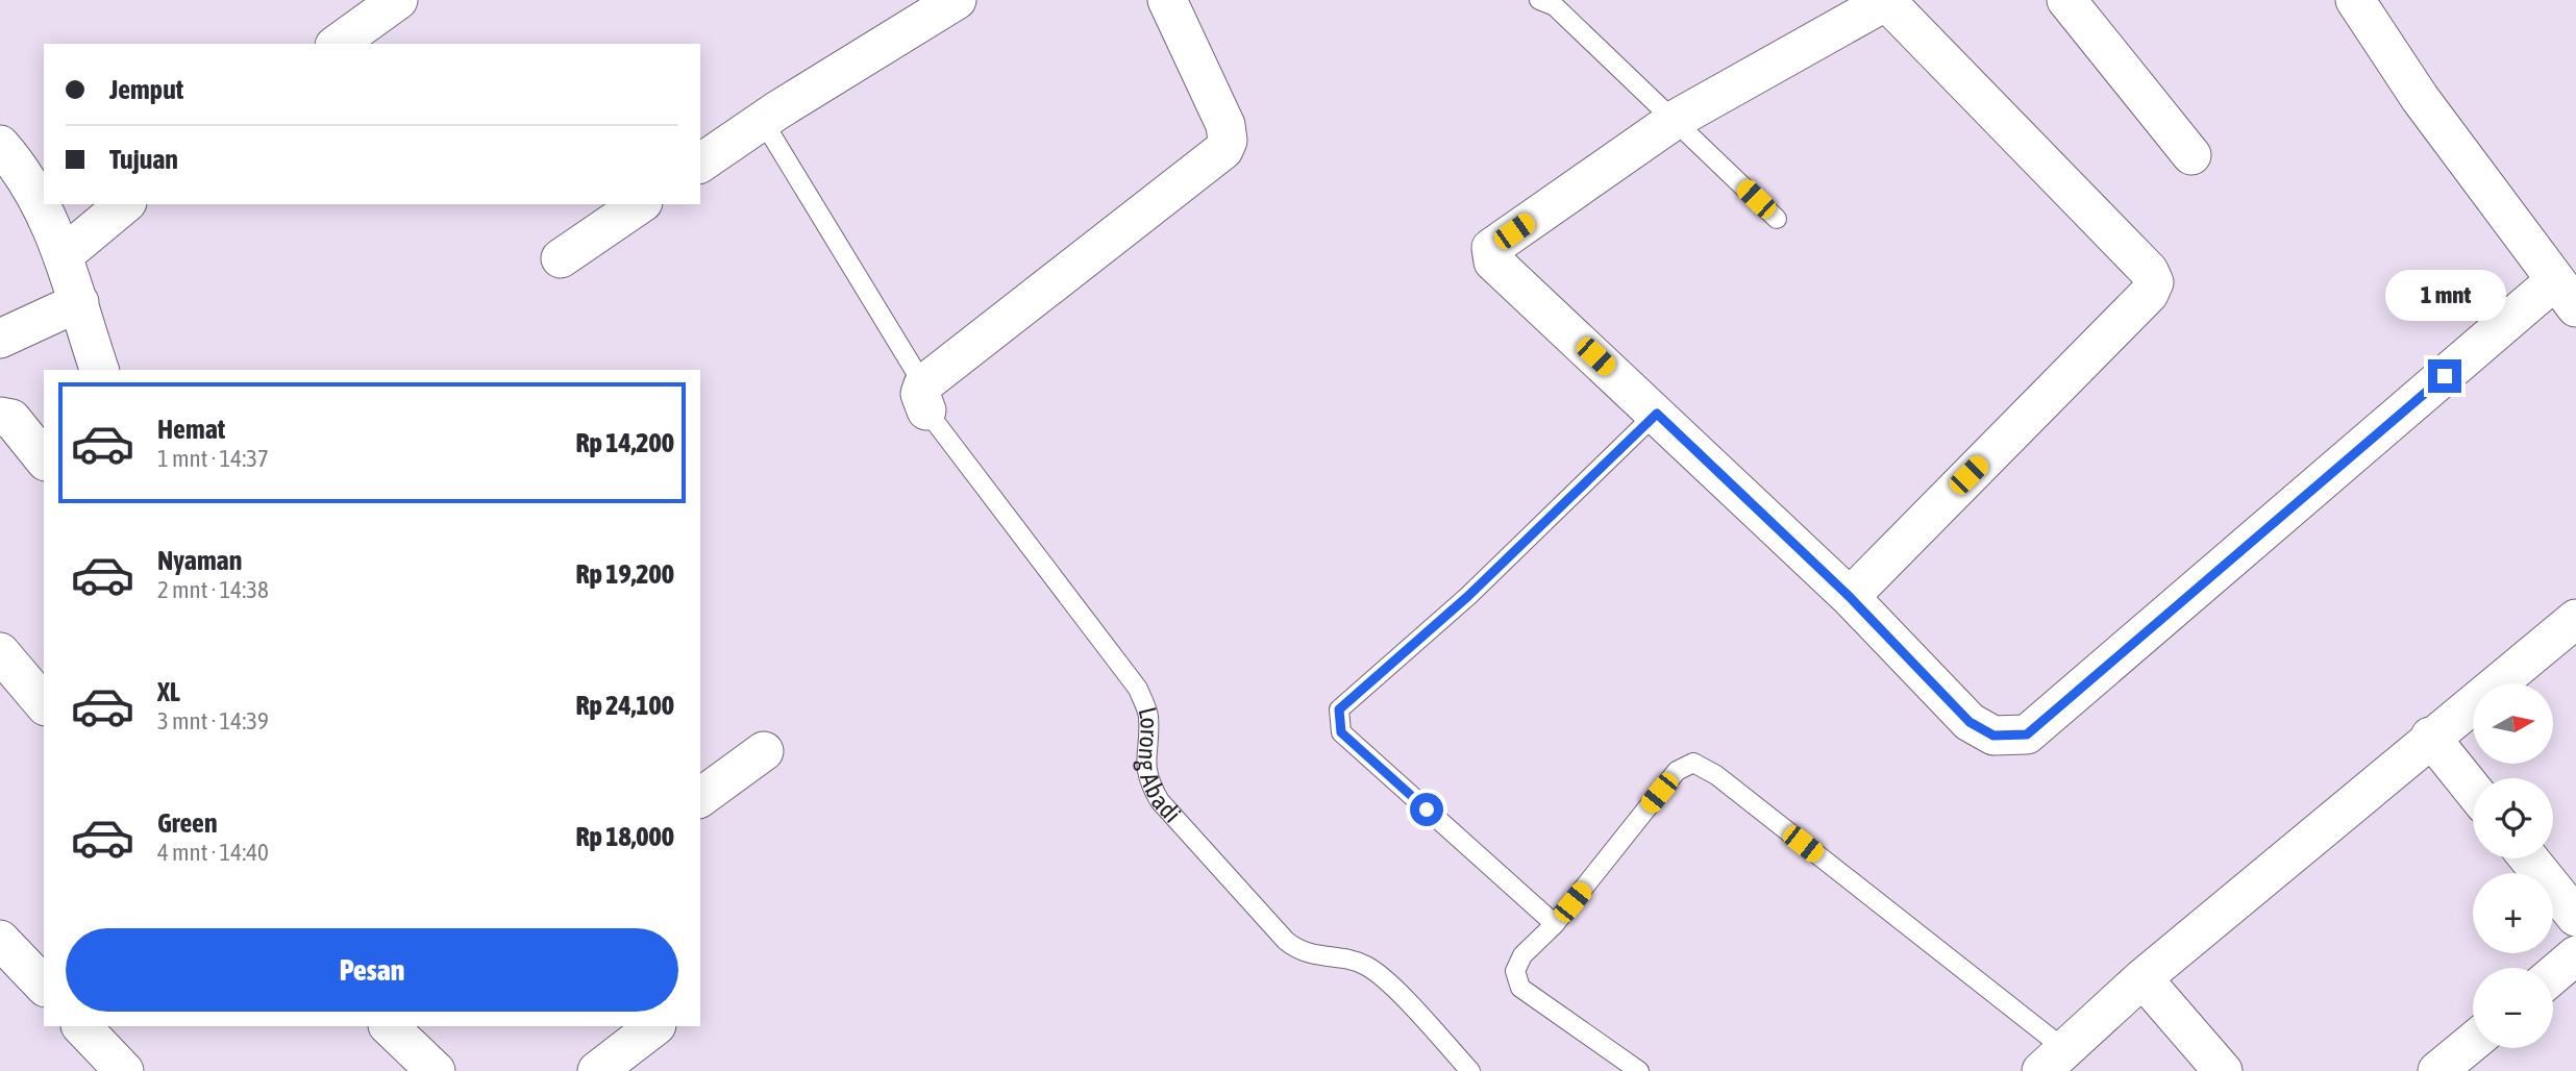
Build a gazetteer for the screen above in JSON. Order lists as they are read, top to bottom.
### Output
{
  "streets": {
    "lane": ["Lorong Abadi"]
  },
  "north": "right",
  "page": {
    "banner": ["Jemput", "Tujuan"],
    "bubble": "1 mnt",
    "list": [
      {
        "name": "Hemat",
        "note": "1 mnt · 14:37",
        "value": "Rp 14,200"
      },
      {
        "name": "Nyaman",
        "note": "2 mnt · 14:38",
        "value": "Rp 19,200"
      },
      {
        "name": "XL",
        "note": "3 mnt · 14:39",
        "value": "Rp 24,100"
      },
      {
        "name": "Green",
        "note": "4 mnt · 14:40",
        "value": "Rp 18,000"
      }
    ],
    "map_buttons": ["+", "−"],
    "buttons": "Pesan"
  }
}
